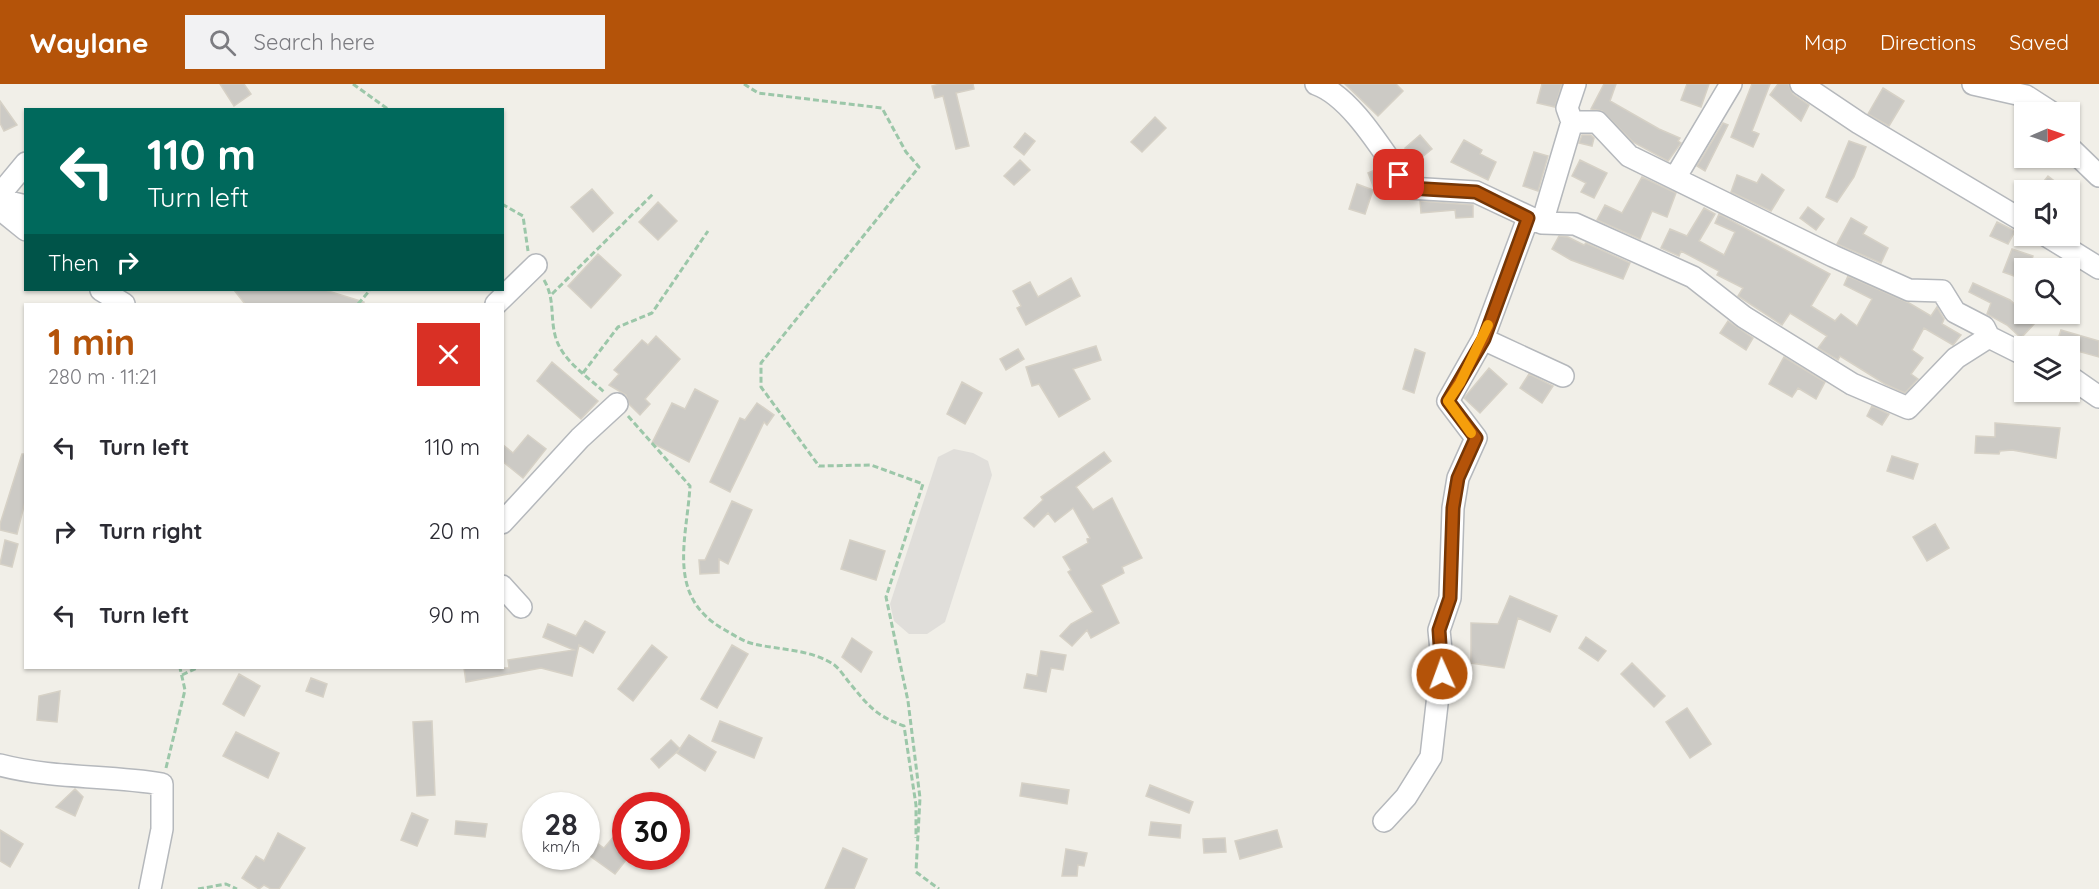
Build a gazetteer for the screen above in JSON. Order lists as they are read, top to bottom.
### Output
{
  "north": "right",
  "page": {
    "header": "Waylane",
    "search": "Search here",
    "nav": ["Map", "Directions", "Saved"],
    "turn": ["110 m", "Turn left"],
    "then": "Then",
    "heading": ["1 min", "280 m · 11:21"],
    "list": [
      {
        "name": "Turn left",
        "value": "110 m"
      },
      {
        "name": "Turn right",
        "value": "20 m"
      },
      {
        "name": "Turn left",
        "value": "90 m"
      }
    ],
    "speed": "28 km/h",
    "limit": "30"
  }
}
